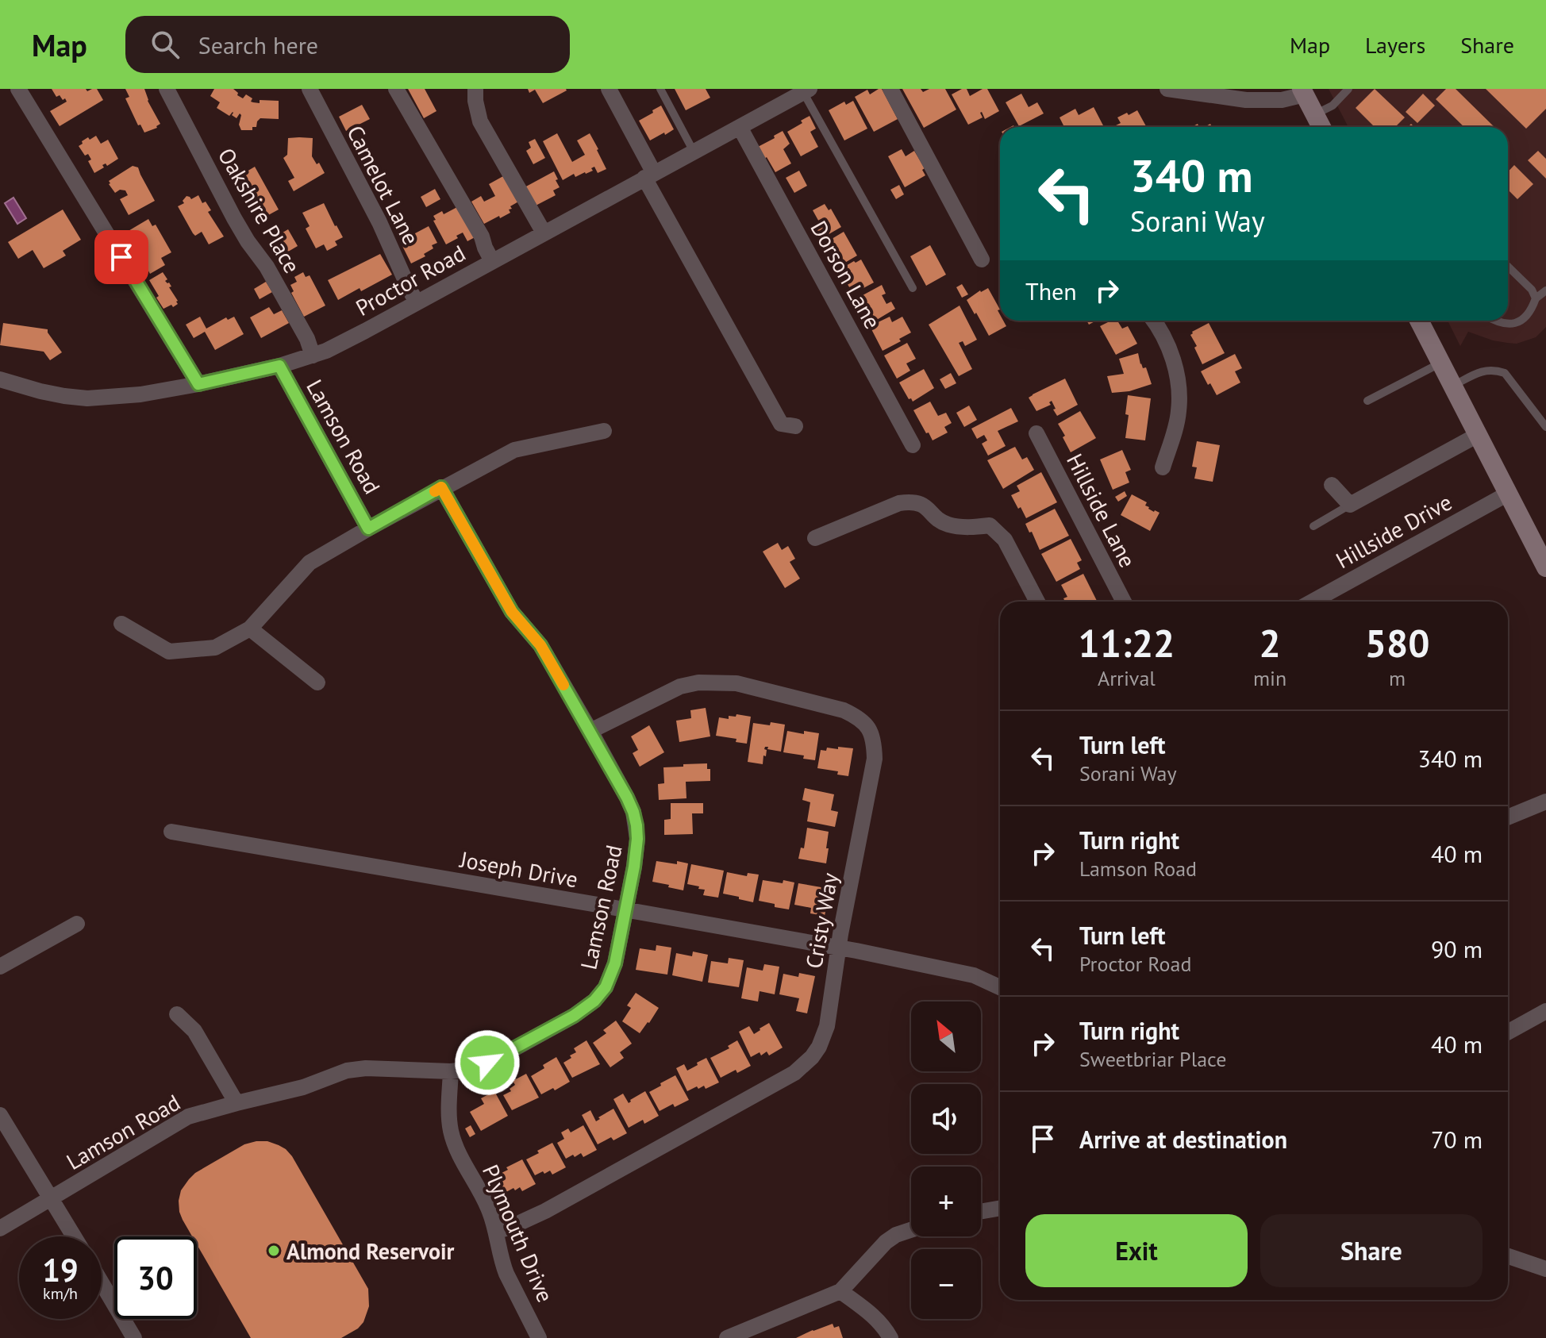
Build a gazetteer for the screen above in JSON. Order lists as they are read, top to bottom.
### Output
{
  "streets": {
    "street": [
      "Camelot Lane",
      "Oakshire Place",
      "Dorson Lane",
      "Proctor Road",
      "Lamson Road",
      "Hillside Lane",
      "Hillside Drive",
      "Joseph Drive",
      "Cristy Way",
      "Plymouth Drive"
    ]
  },
  "crossings": [
    ["Camelot Lane", "Proctor Road"],
    ["Oakshire Place", "Proctor Road"],
    ["Dorson Lane", "Proctor Road"],
    ["Proctor Road", "Lamson Road"],
    ["Lamson Road", "Joseph Drive"],
    ["Lamson Road", "Cristy Way"],
    ["Lamson Road", "Plymouth Drive"],
    ["Joseph Drive", "Cristy Way"],
    ["Cristy Way", "Plymouth Drive"]
  ],
  "places": ["Almond Reservoir"],
  "north": "top left",
  "page": {
    "header": "Map",
    "search": "Search here",
    "nav": ["Map", "Layers", "Share"],
    "turn": ["340 m", "Sorani Way"],
    "then": "Then",
    "eta": [
      "11:22",
      "Arrival",
      "2",
      "min",
      "580",
      "m"
    ],
    "list": [
      {
        "name": "Turn left",
        "note": "Sorani Way",
        "value": "340 m"
      },
      {
        "name": "Turn right",
        "note": "Lamson Road",
        "value": "40 m"
      },
      {
        "name": "Turn left",
        "note": "Proctor Road",
        "value": "90 m"
      },
      {
        "name": "Turn right",
        "note": "Sweetbriar Place",
        "value": "40 m"
      },
      {
        "name": "Arrive at destination",
        "value": "70 m"
      }
    ],
    "map_buttons": ["+", "−"],
    "buttons": ["Exit", "Share"],
    "speed": "19 km/h",
    "limit": "30"
  }
}
